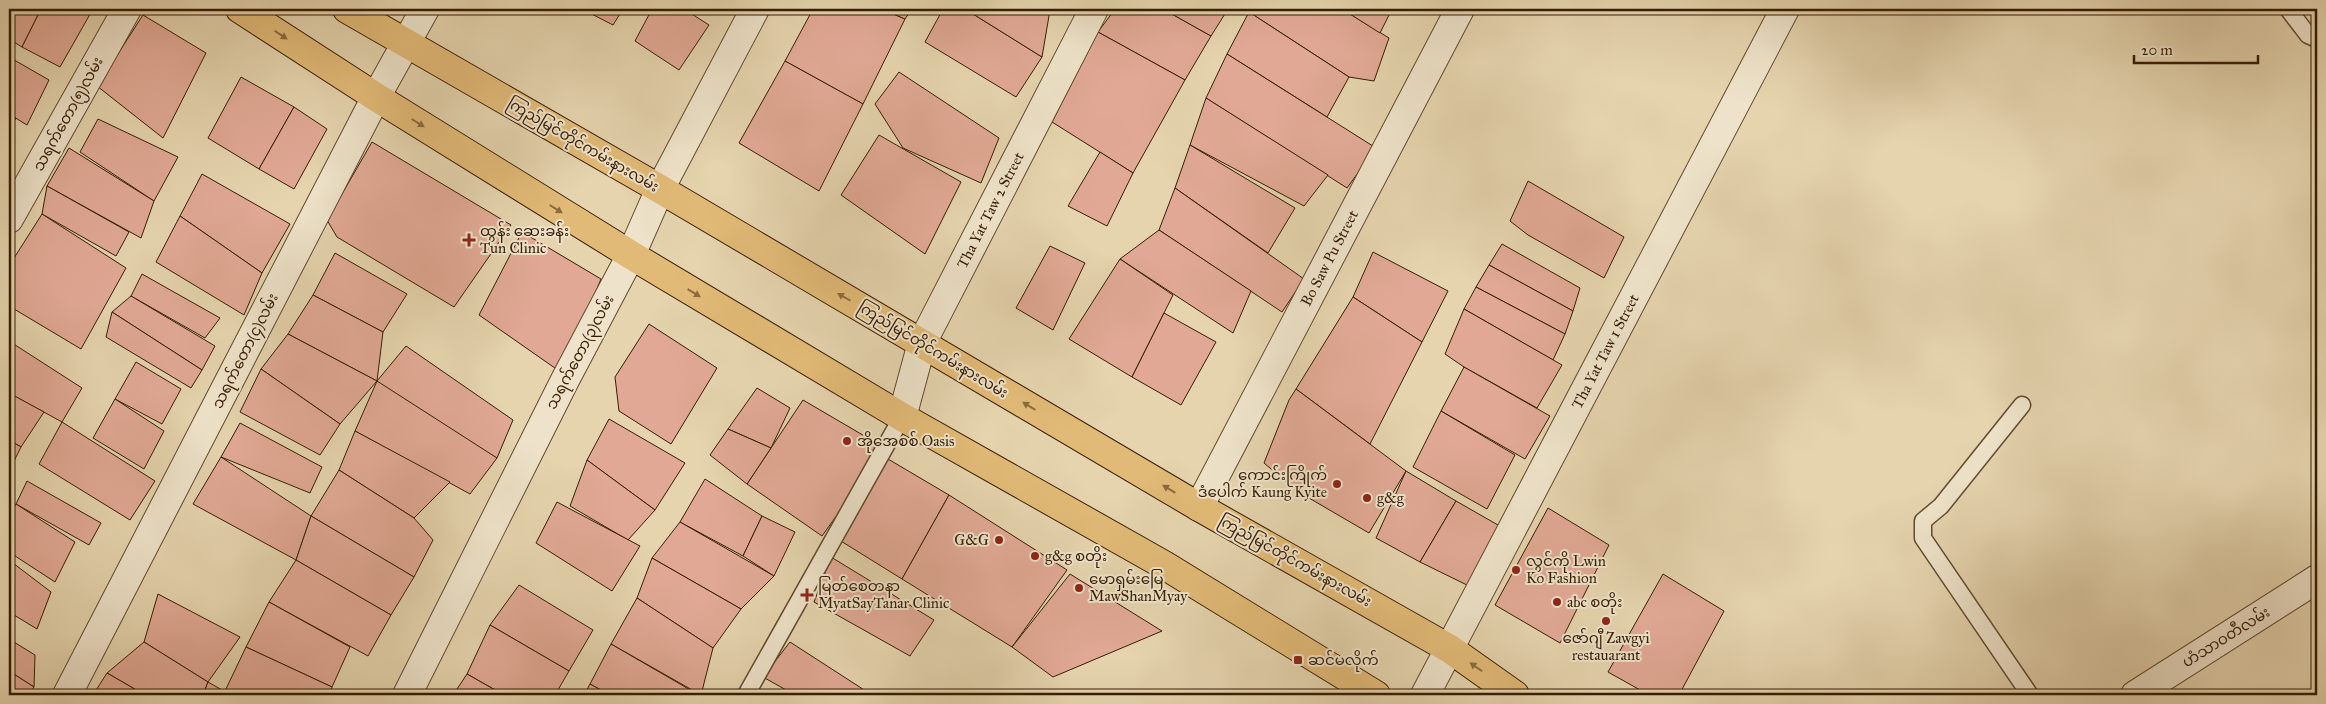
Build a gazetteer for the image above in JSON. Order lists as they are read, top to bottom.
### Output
{
  "streets": {
    "main road": ["ကြည်မြင်တိုင်ကမ်းနားလမ်း"],
    "street": [
      "သရက်တော(၅)လမ်း",
      "Tha Yat Taw 2 Street",
      "Bo Saw Pu Street",
      "သရက်တော(၄)လမ်း",
      "သရက်တော(၃)လမ်း",
      "Tha Yat Taw 1 Street",
      "ဟံသာဝတီလမ်း"
    ]
  },
  "crossings": [
    ["ကြည်မြင်တိုင်ကမ်းနားလမ်း", "Tha Yat Taw 2 Street"],
    ["ကြည်မြင်တိုင်ကမ်းနားလမ်း", "Bo Saw Pu Street"],
    ["ကြည်မြင်တိုင်ကမ်းနားလမ်း", "သရက်တော(၄)လမ်း"],
    ["ကြည်မြင်တိုင်ကမ်းနားလမ်း", "သရက်တော(၃)လမ်း"],
    ["ကြည်မြင်တိုင်ကမ်းနားလမ်း", "Tha Yat Taw 1 Street"]
  ],
  "places": {
    "health": ["ထွန်း ဆေးခန်း Tun Clinic", "မြတ်စေတနာ MyatSayTanar Clinic"],
    "other": [
      "အိုအေစစ် Oasis",
      "ကောင်းကြိုက် ဒံပေါက် Kaung Kyite",
      "g&g",
      "G&G",
      "g&g စတိုး",
      "လွင်ကို Lwin Ko Fashion",
      "မောရှမ်းမြေ MawShanMyay",
      "abc စတိုး",
      "ဇော်ဂျီ Zawgyi restauarant"
    ],
    "transit": ["ဆင်မလိုက်"]
  },
  "scale_bar": "20 m"
}
